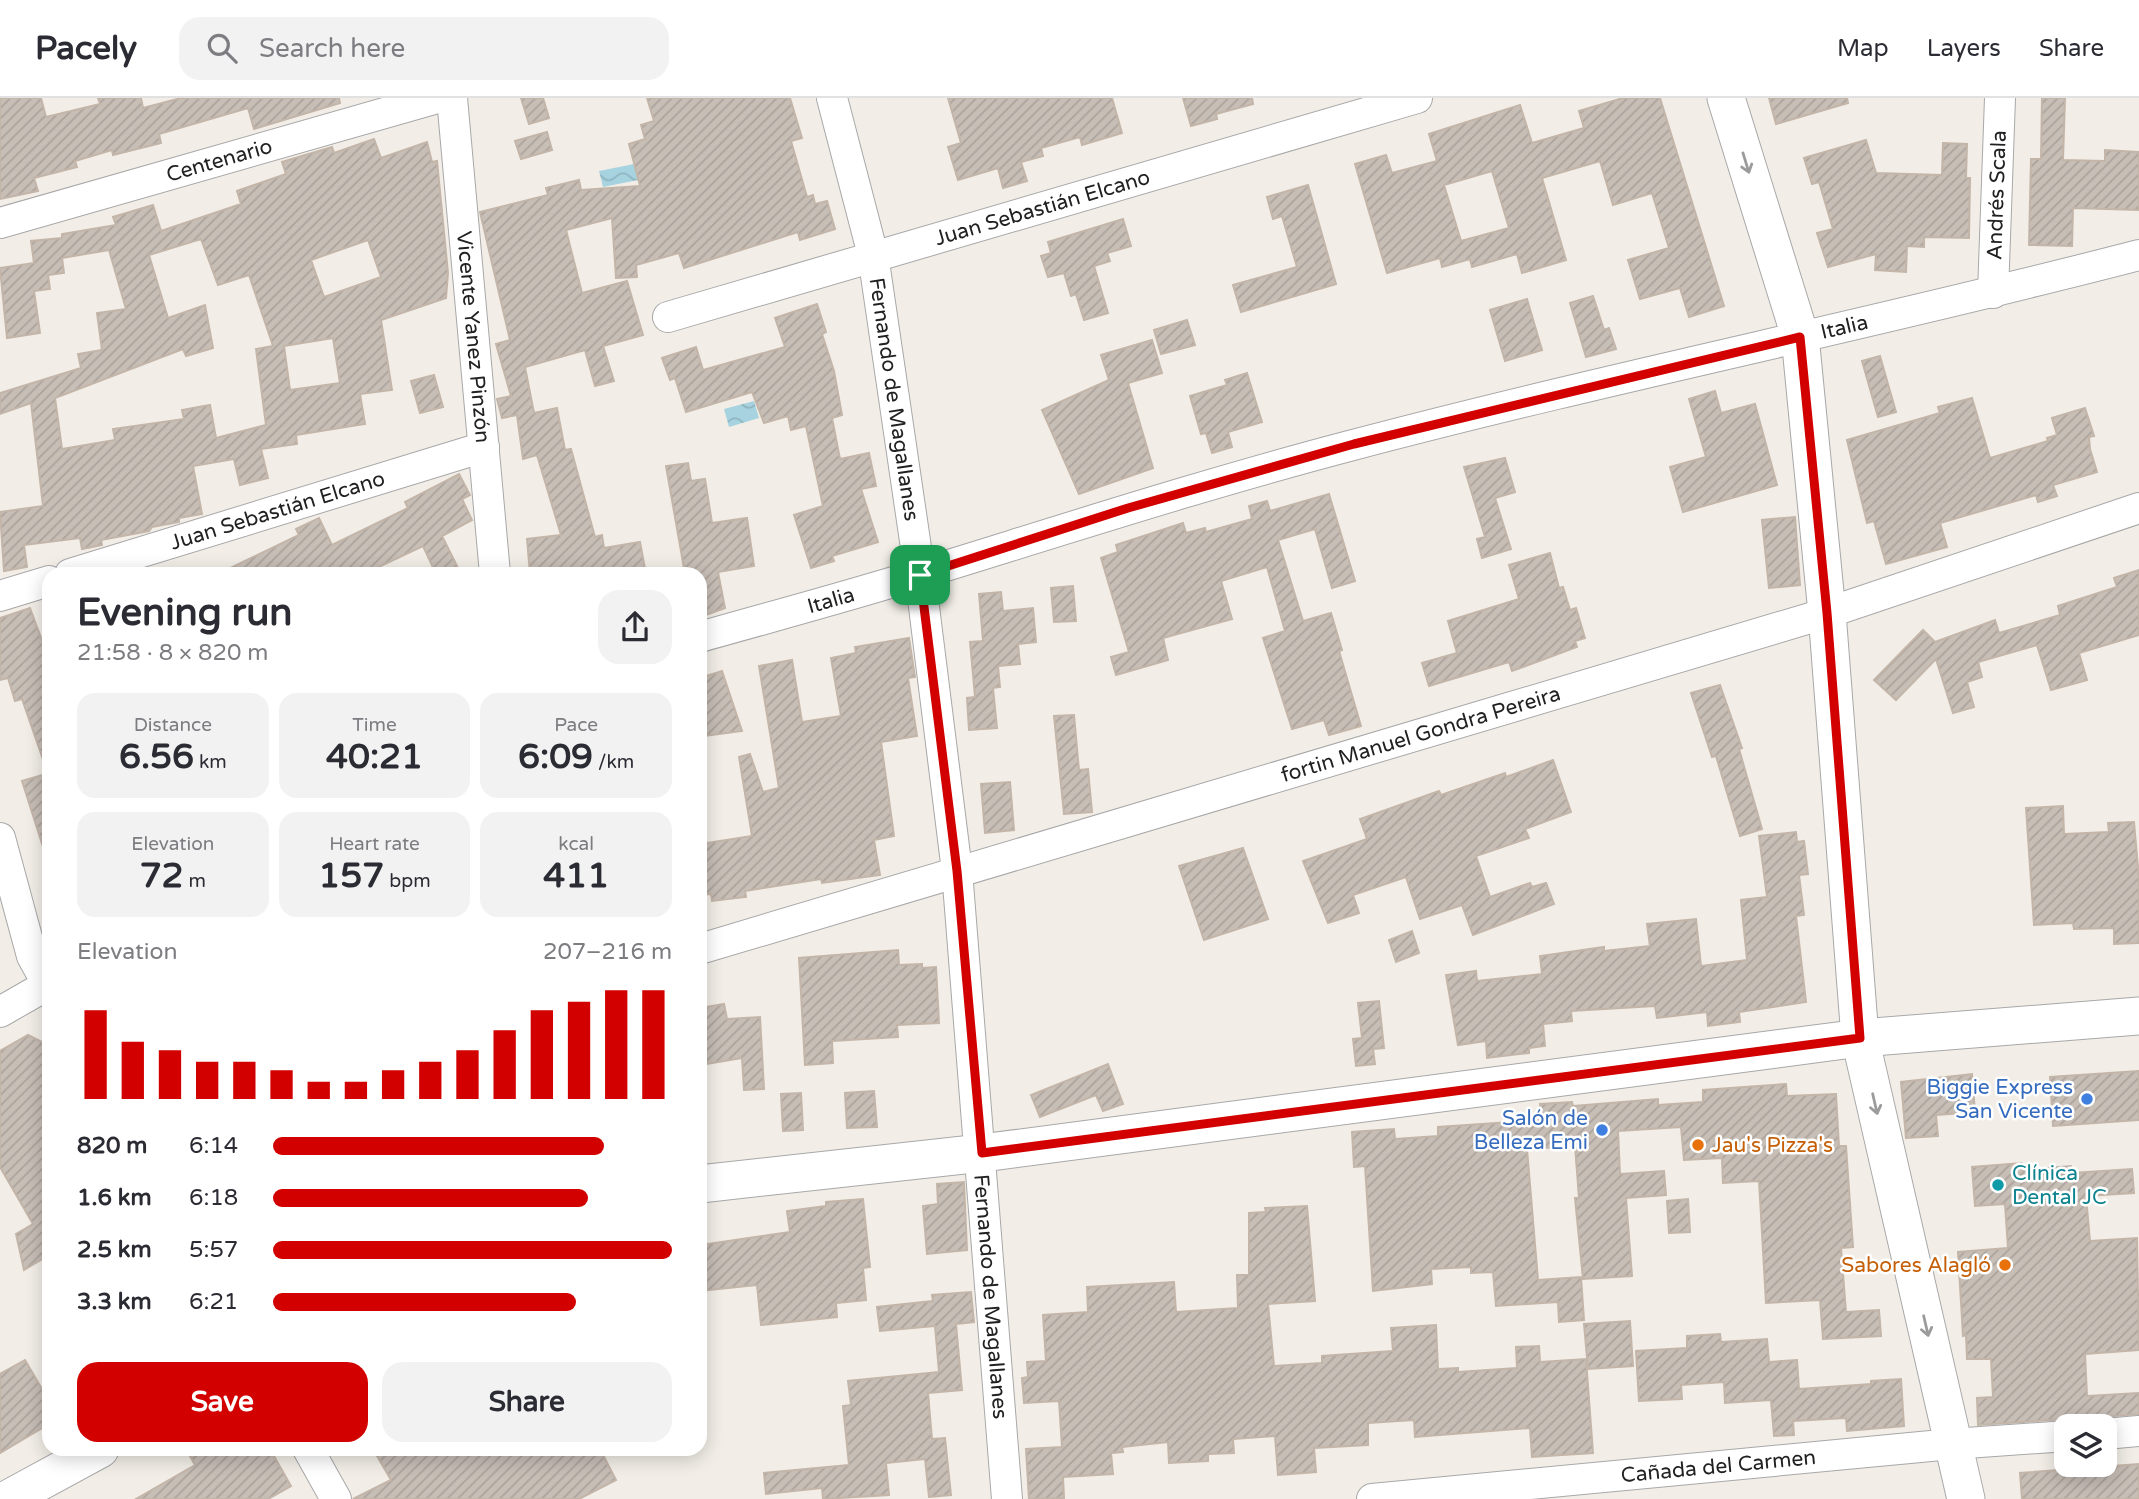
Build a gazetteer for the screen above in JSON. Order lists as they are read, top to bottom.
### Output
{
  "streets": {
    "street": [
      "Centenario",
      "Andrés Scala",
      "Juan Sebastián Elcano",
      "Italia",
      "Vicente Yanez Pinzón",
      "Fernando de Magallanes",
      "fortin Manuel Gondra Pereira",
      "Cañada del Carmen"
    ]
  },
  "crossings": [
    ["Andrés Scala", "Italia"],
    ["Juan Sebastián Elcano", "Vicente Yanez Pinzón"],
    ["Juan Sebastián Elcano", "Fernando de Magallanes"],
    ["Italia", "Fernando de Magallanes"],
    ["Fernando de Magallanes", "fortin Manuel Gondra Pereira"]
  ],
  "places": [
    "Biggie Express San Vicente",
    "Salón de Belleza Emi",
    "Jau's Pizza's",
    "Clínica Dental JC",
    "Sabores Alagló"
  ],
  "page": {
    "header": "Pacely",
    "search": "Search here",
    "nav": ["Map", "Layers", "Share"],
    "heading": ["Evening run", "21:58 · 8 × 820 m"],
    "stats": [
      ["Distance", "6.56 km"],
      ["Time", "40:21"],
      ["Pace", "6:09 /km"],
      ["Elevation", "72 m"],
      ["Heart rate", "157 bpm"],
      ["kcal", "411"]
    ],
    "chart": ["Elevation", "207–216 m"],
    "list": [
      {
        "name": "820 m",
        "note": "6:14"
      },
      {
        "name": "1.6 km",
        "note": "6:18"
      },
      {
        "name": "2.5 km",
        "note": "5:57"
      },
      {
        "name": "3.3 km",
        "note": "6:21"
      }
    ],
    "buttons": ["Save", "Share"]
  }
}
